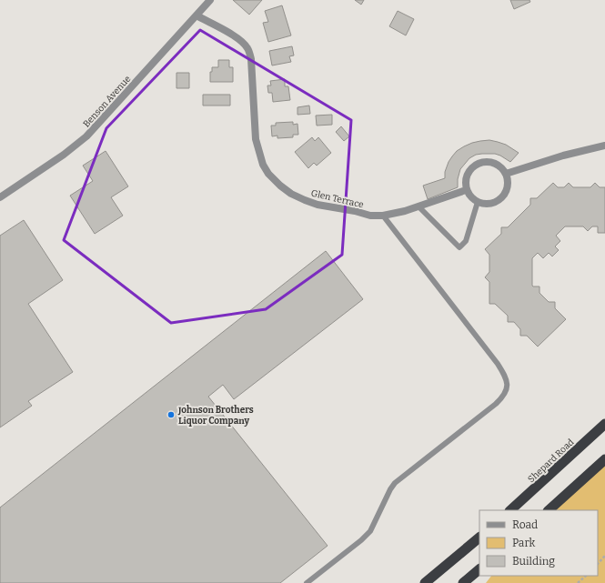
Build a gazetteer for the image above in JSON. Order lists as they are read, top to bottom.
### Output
{
  "streets": {
    "highway": ["Shepard Road"],
    "street": ["Benson Avenue", "Glen Terrace"]
  },
  "crossings": [
    ["Benson Avenue", "Glen Terrace"]
  ],
  "places": ["Johnson Brothers Liquor Company"],
  "legend": ["Road", "Park", "Building"]
}
